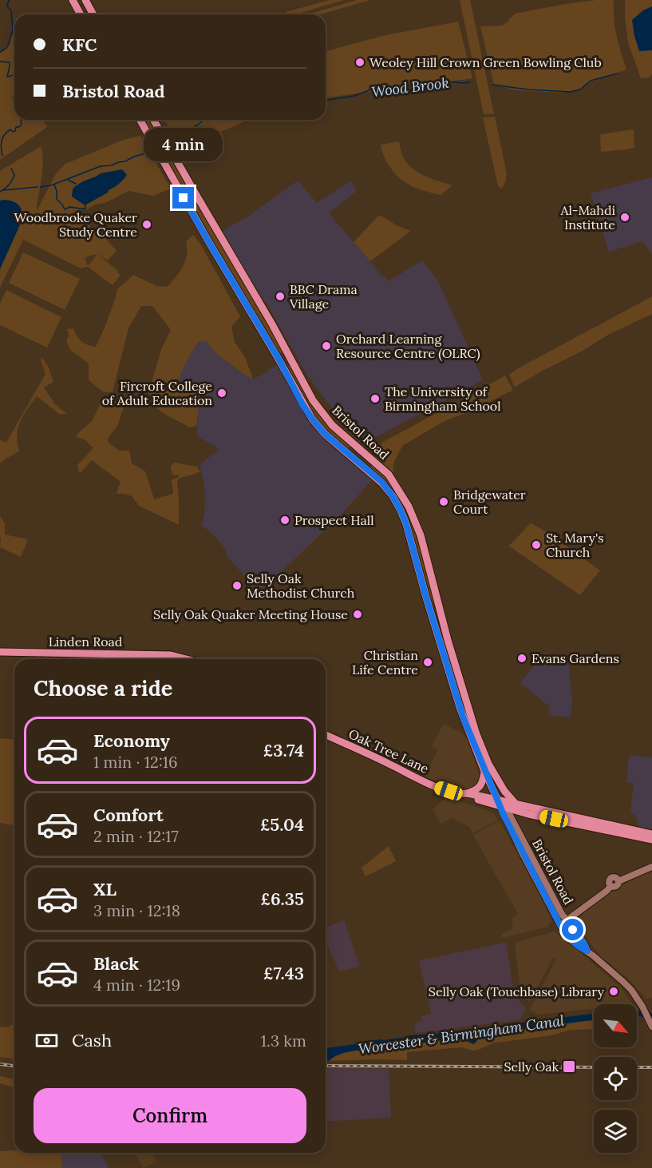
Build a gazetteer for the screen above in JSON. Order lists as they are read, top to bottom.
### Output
{
  "streets": {
    "highway": ["Bristol Road", "Linden Road", "Oak Tree Lane"]
  },
  "crossings": [
    ["Bristol Road", "Oak Tree Lane"]
  ],
  "water": ["Wood Brook", "Worcester & Birmingham Canal"],
  "places": {
    "other": [
      "Weoley Hill Crown Green Bowling Club",
      "Al-Mahdi Institute",
      "Woodbrooke Quaker Study Centre",
      "BBC Drama Village",
      "Orchard Learning Resource Centre (OLRC)",
      "Fircroft College of Adult Education",
      "The University of Birmingham School",
      "Bridgewater Court",
      "Prospect Hall",
      "St. Mary's Church",
      "Selly Oak Methodist Church",
      "Selly Oak Quaker Meeting House",
      "Evans Gardens",
      "Christian Life Centre",
      "Selly Oak (Touchbase) Library"
    ],
    "transit": ["Selly Oak"]
  },
  "north": "bottom right",
  "page": {
    "banner": ["KFC", "Bristol Road"],
    "bubble": "4 min",
    "heading": "Choose a ride",
    "list": [
      {
        "name": "Economy",
        "note": "1 min · 12:16",
        "value": "£3.74"
      },
      {
        "name": "Comfort",
        "note": "2 min · 12:17",
        "value": "£5.04"
      },
      {
        "name": "XL",
        "note": "3 min · 12:18",
        "value": "£6.35"
      },
      {
        "name": "Black",
        "note": "4 min · 12:19",
        "value": "£7.43"
      }
    ],
    "pay": ["Cash", "1.3 km"],
    "buttons": "Confirm"
  }
}
